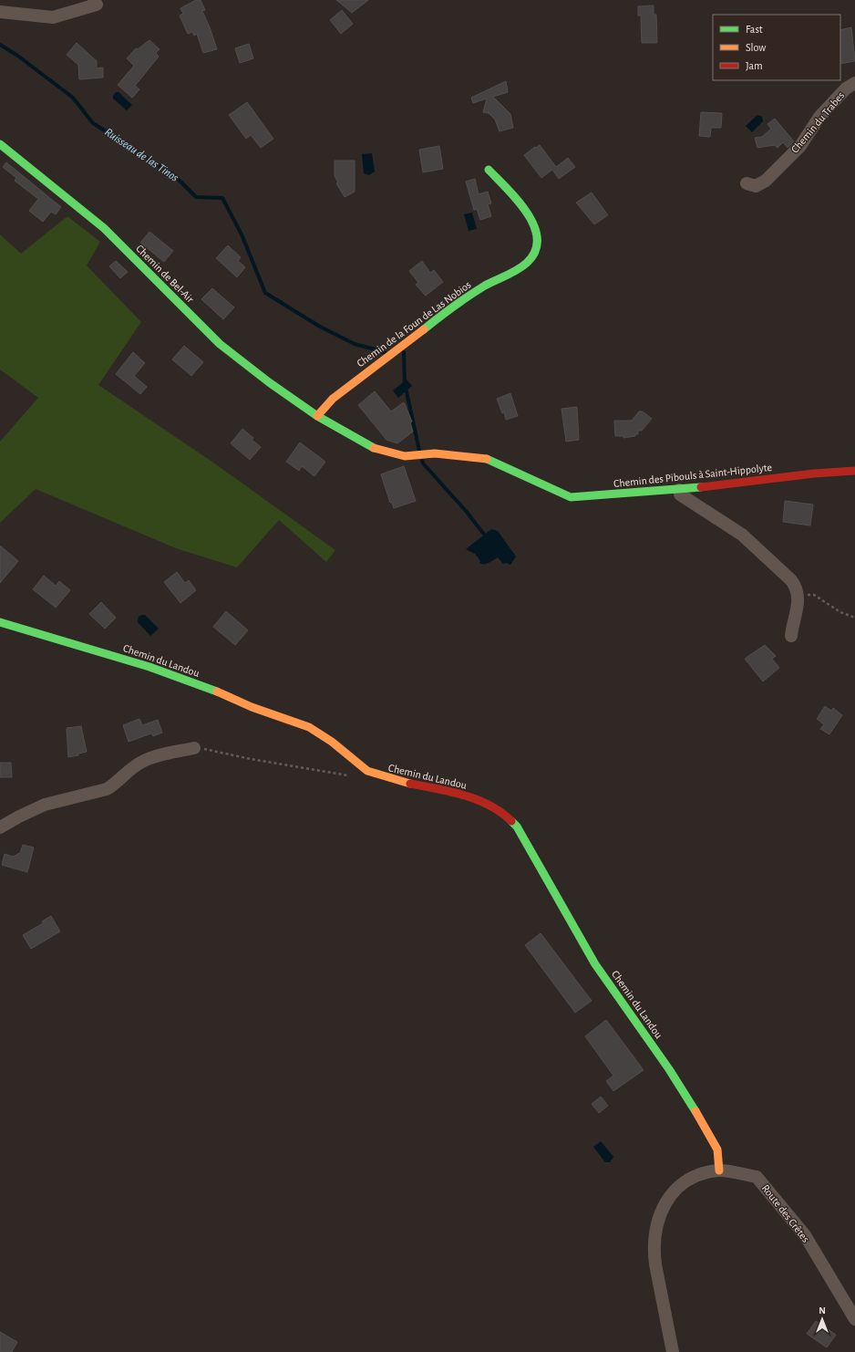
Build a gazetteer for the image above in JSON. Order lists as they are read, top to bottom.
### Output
{
  "streets": {
    "street": [
      "Chemin du Trabes",
      "Chemin de Bel-Air",
      "Chemin de la Foun de Las Nobios",
      "Chemin des Pibouls à Saint-Hippolyte",
      "Chemin du Landou",
      "Route des Crêtes"
    ]
  },
  "crossings": [
    ["Chemin de Bel-Air", "Chemin de la Foun de Las Nobios"],
    ["Chemin de Bel-Air", "Chemin des Pibouls à Saint-Hippolyte"],
    ["Chemin du Landou", "Route des Crêtes"]
  ],
  "water": ["Ruisseau de las Tinos"],
  "legend": ["Fast", "Slow", "Jam"],
  "north": "top"
}
